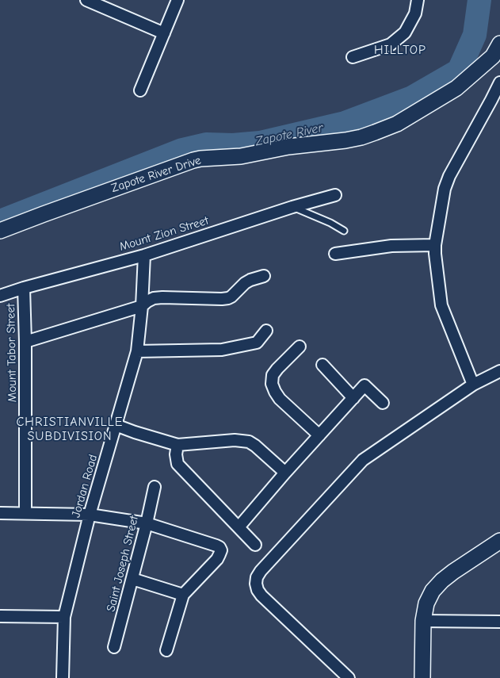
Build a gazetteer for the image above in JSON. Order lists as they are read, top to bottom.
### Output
{
  "streets": {
    "street": [
      "Zapote River Drive",
      "Mount Zion Street",
      "Mount Tabor Street",
      "Jordan Road",
      "Saint Joseph Street"
    ]
  },
  "crossings": [
    ["Mount Zion Street", "Mount Tabor Street"],
    ["Mount Zion Street", "Jordan Road"]
  ],
  "districts": ["HILLTOP", "CHRISTIANVILLE SUBDIVISION"],
  "water": ["Zapote River"]
}
